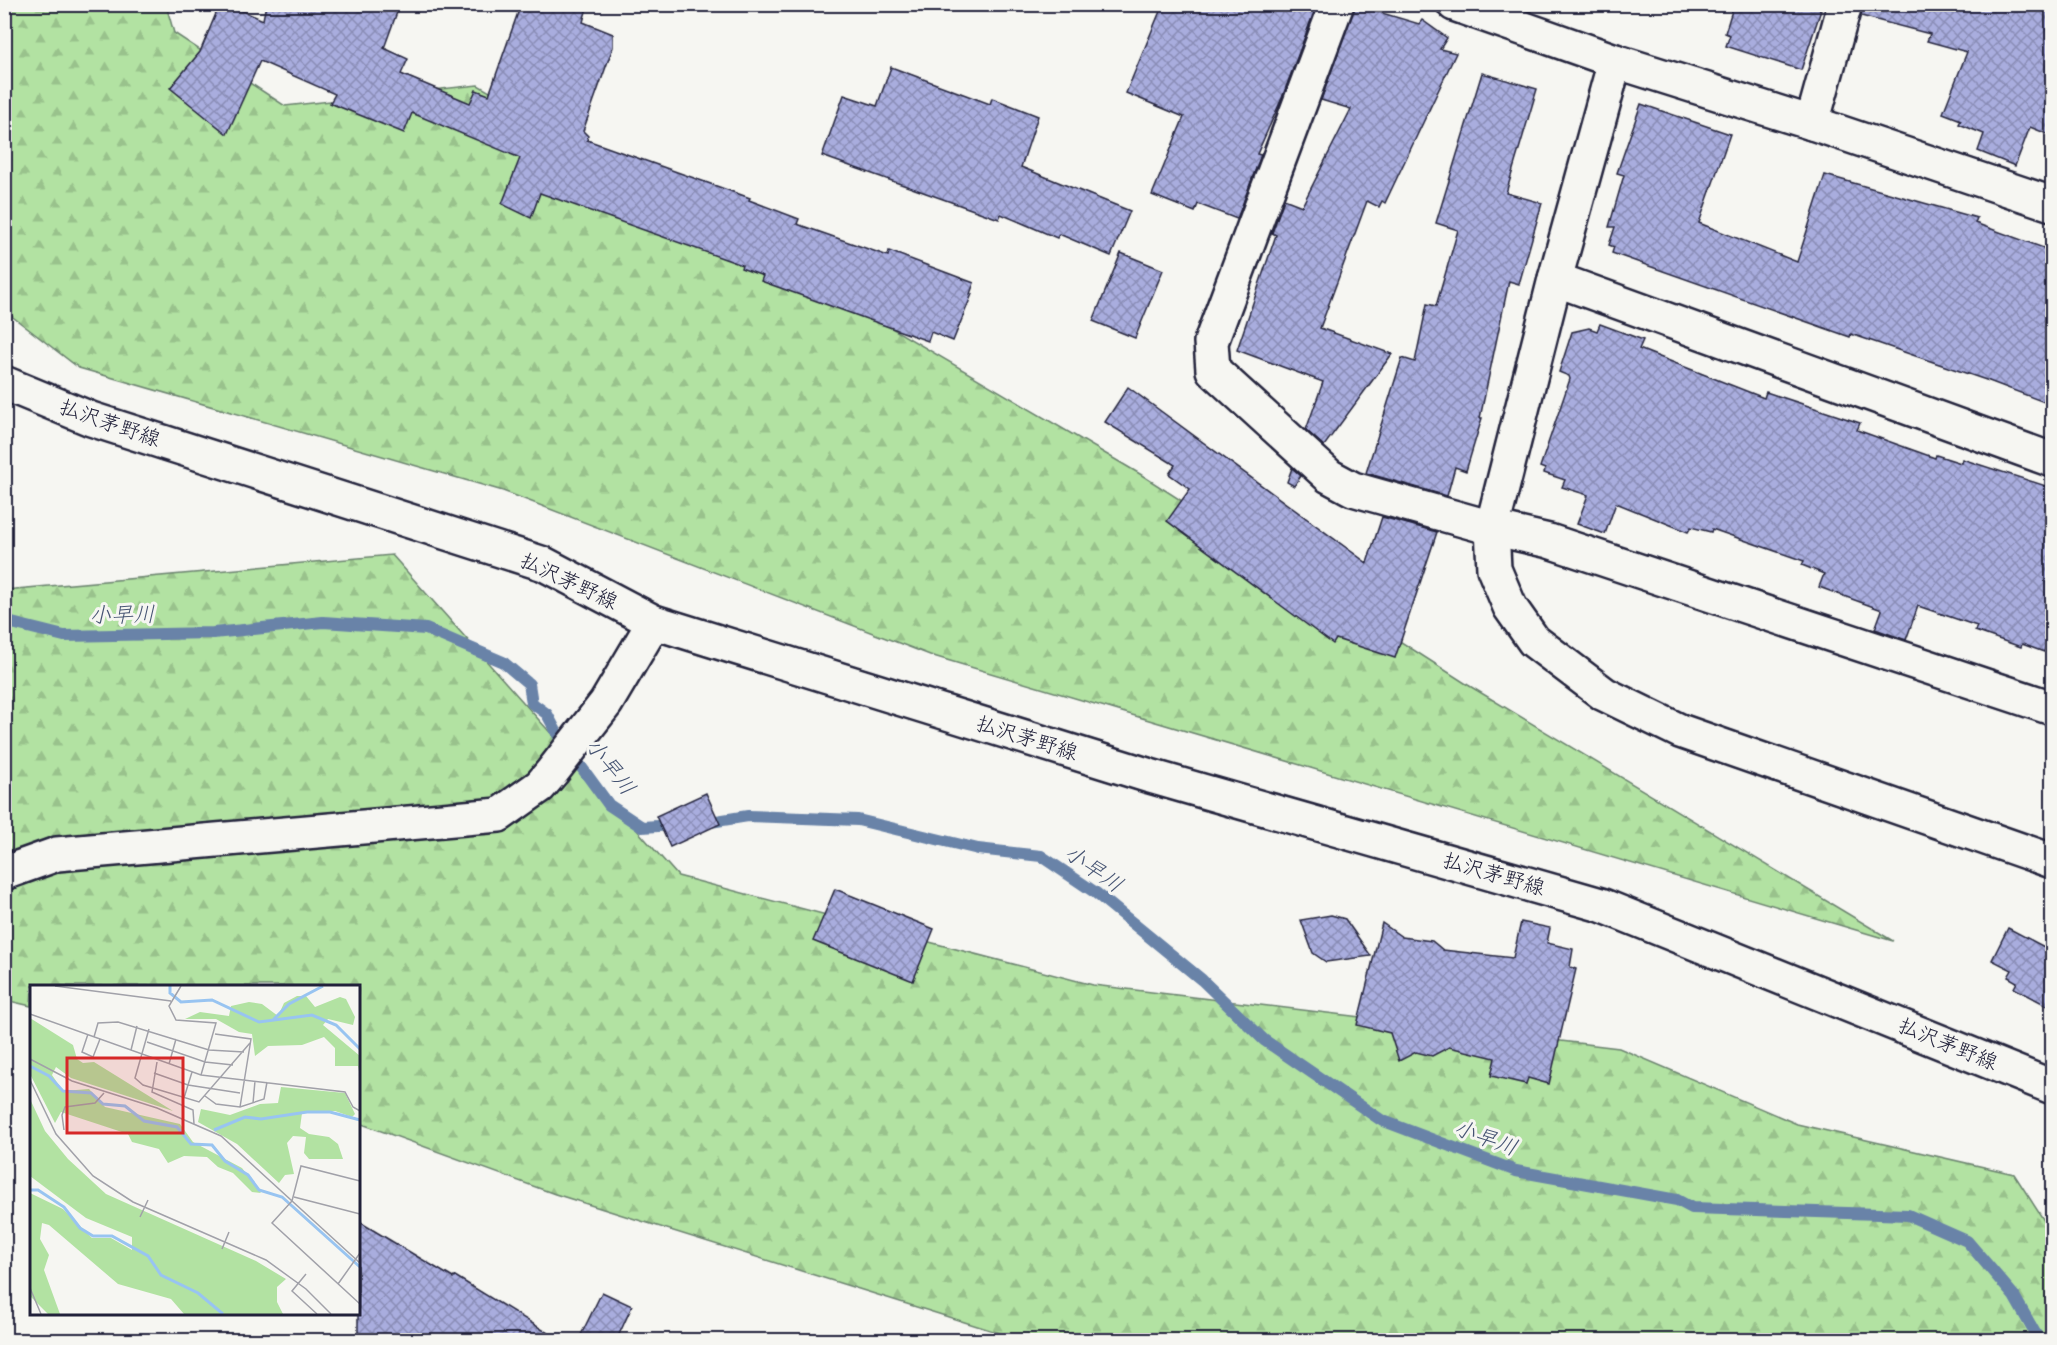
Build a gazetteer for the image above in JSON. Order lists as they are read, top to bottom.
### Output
{
  "streets": {
    "street": ["払沢茅野線"]
  },
  "water": ["小早川"]
}
